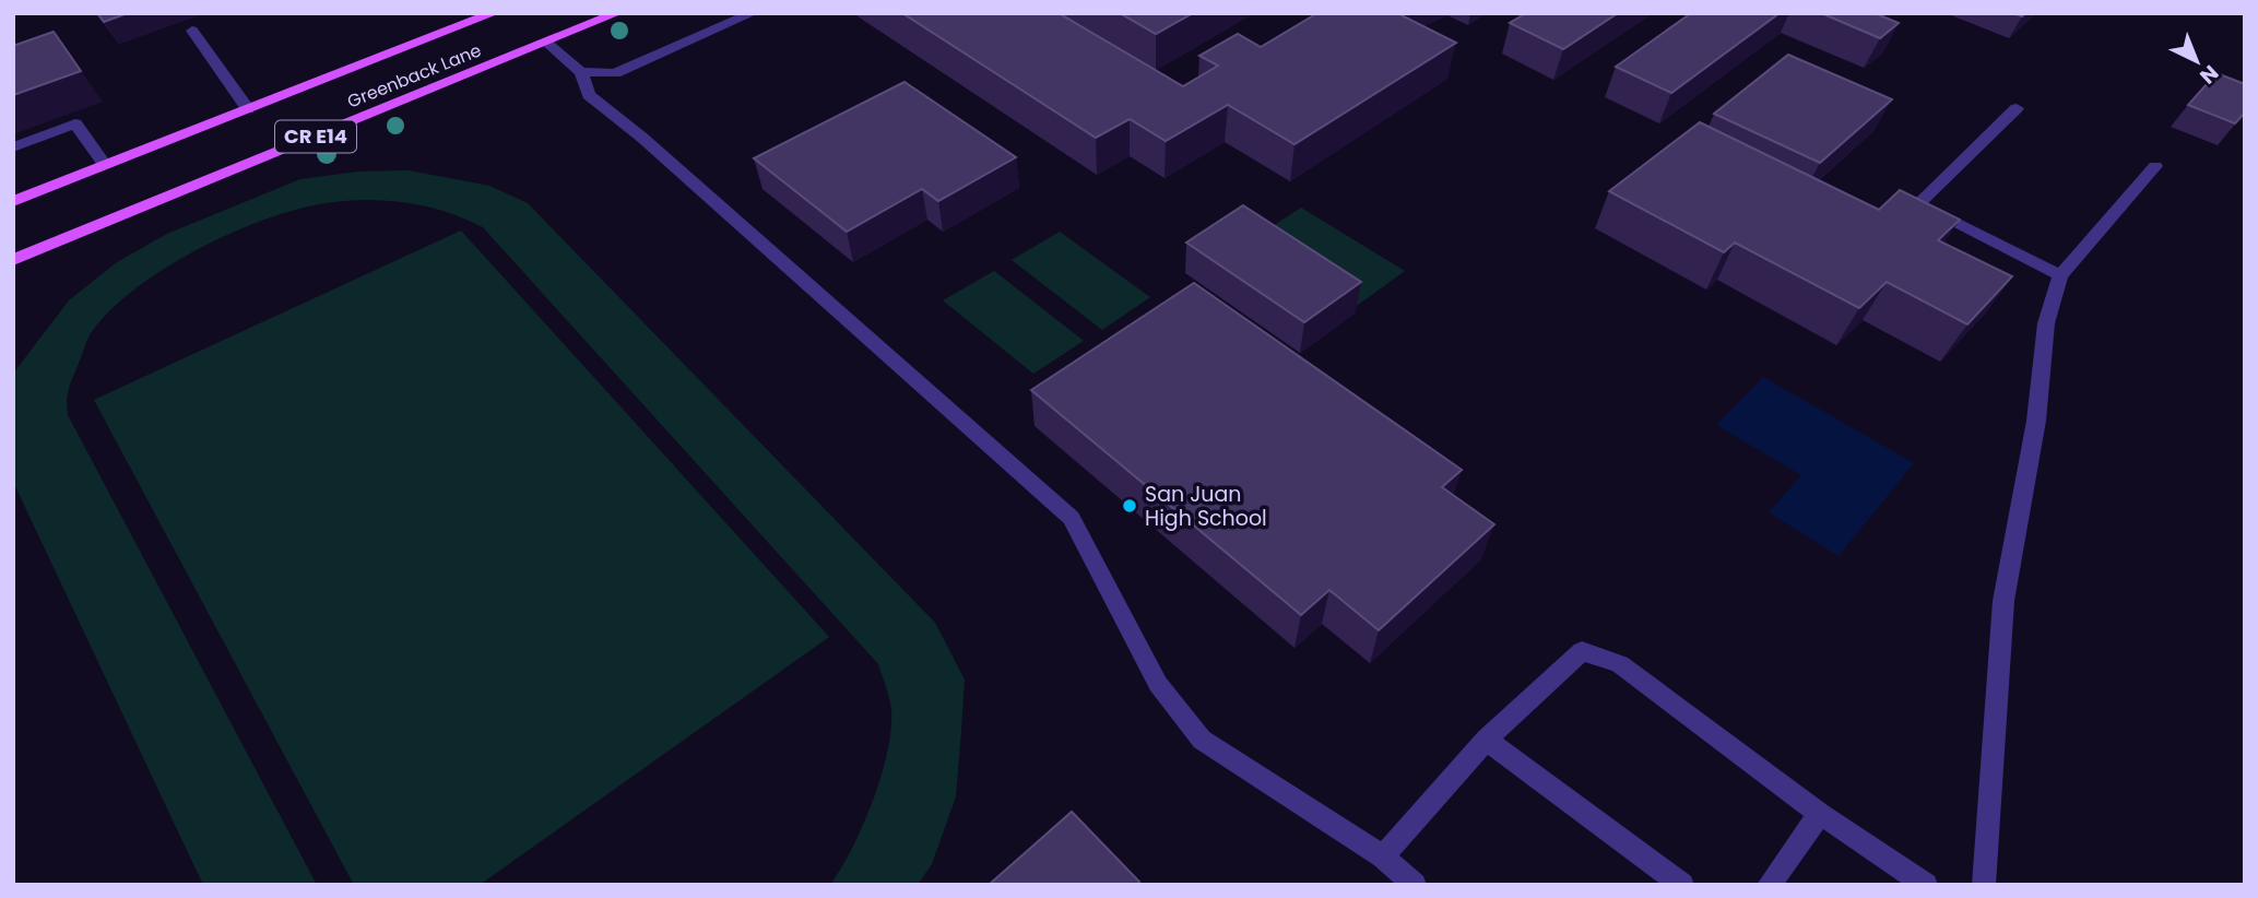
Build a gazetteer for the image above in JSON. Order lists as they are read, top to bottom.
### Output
{
  "streets": {
    "main road": ["Greenback Lane", "CR E14"]
  },
  "places": ["San Juan High School"],
  "north": "bottom right"
}
